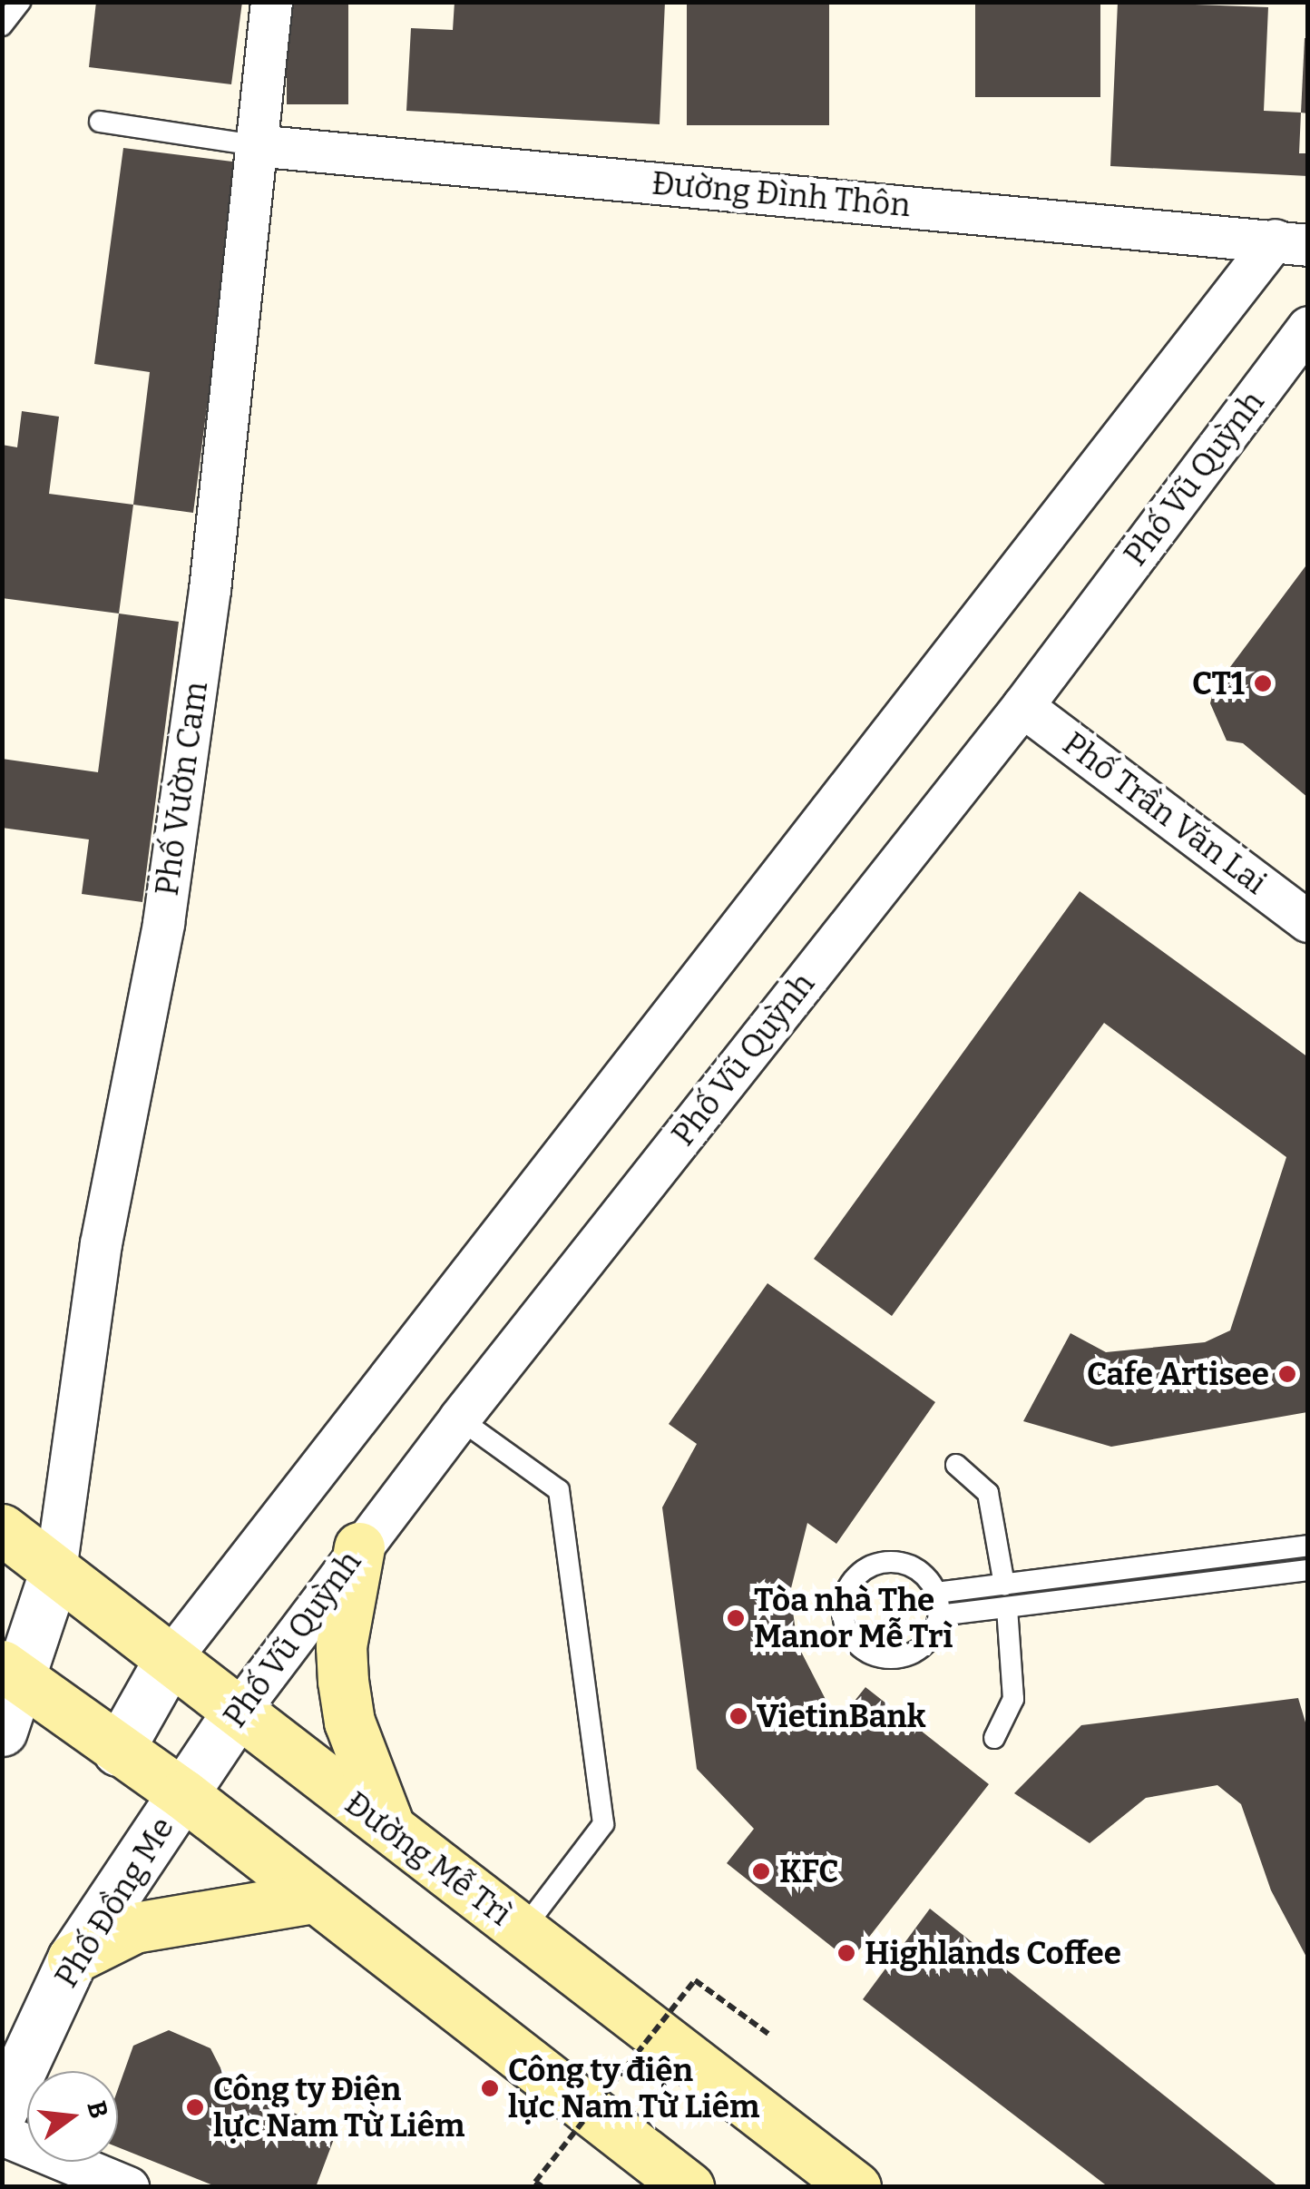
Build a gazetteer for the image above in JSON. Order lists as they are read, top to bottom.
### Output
{
  "streets": {
    "main road": ["Đường Mễ Trì"],
    "street": [
      "Đường Đình Thôn",
      "Phố Vũ Quỳnh",
      "Phố Vườn Cam",
      "Phố Trần Văn Lai",
      "Phố Đồng Me"
    ]
  },
  "crossings": [
    ["Đường Đình Thôn", "Phố Vườn Cam"],
    ["Phố Vũ Quỳnh", "Phố Trần Văn Lai"],
    ["Phố Vũ Quỳnh", "Đường Mễ Trì"],
    ["Phố Vũ Quỳnh", "Phố Đồng Me"],
    ["Phố Vườn Cam", "Đường Mễ Trì"]
  ],
  "places": [
    "CT1",
    "Cafe Artisee",
    "Tòa nhà The Manor Mễ Trì",
    "VietinBank",
    "KFC",
    "Highlands Coffee",
    "Công ty điện lực Nam Từ Liêm",
    "Công ty Điện lực Nam Từ Liêm"
  ],
  "north": "right"
}
